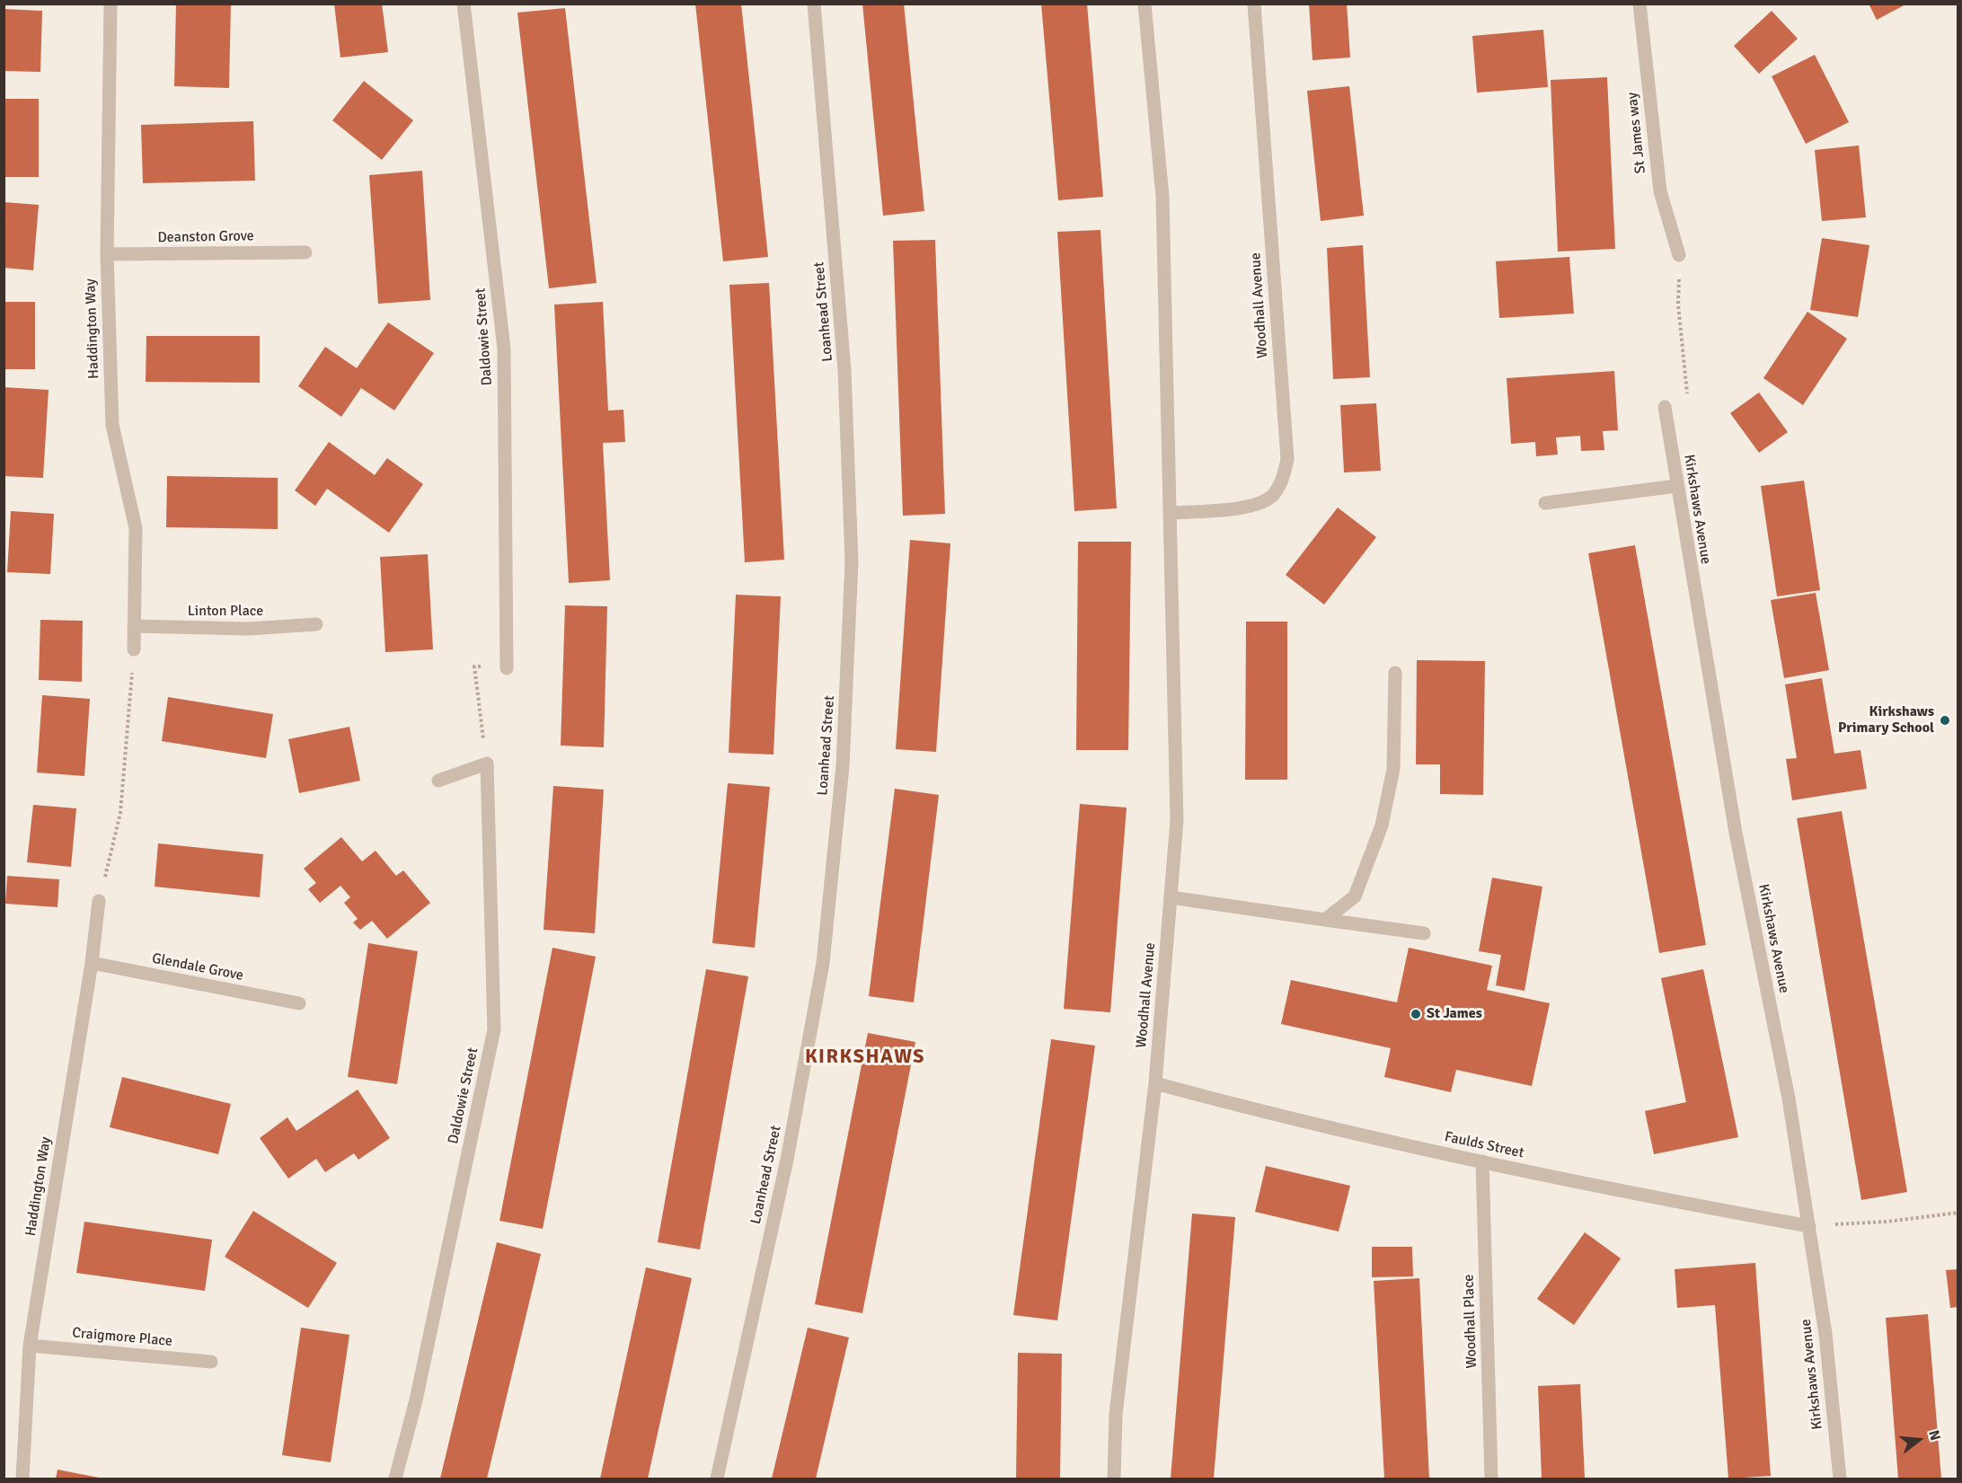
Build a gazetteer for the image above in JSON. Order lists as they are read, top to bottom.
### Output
{
  "streets": {
    "street": [
      "St James way",
      "Deanston Grove",
      "Woodhall Avenue",
      "Loanhead Street",
      "Haddington Way",
      "Daldowie Street",
      "Kirkshaws Avenue",
      "Linton Place",
      "Glendale Grove",
      "Faulds Street",
      "Woodhall Place",
      "Craigmore Place"
    ]
  },
  "crossings": [
    ["Deanston Grove", "Haddington Way"],
    ["Woodhall Avenue", "Faulds Street"],
    ["Haddington Way", "Linton Place"],
    ["Haddington Way", "Glendale Grove"],
    ["Haddington Way", "Craigmore Place"],
    ["Kirkshaws Avenue", "Faulds Street"],
    ["Faulds Street", "Woodhall Place"]
  ],
  "districts": ["KIRKSHAWS"],
  "places": ["Kirkshaws Primary School", "St James"],
  "north": "right"
}
